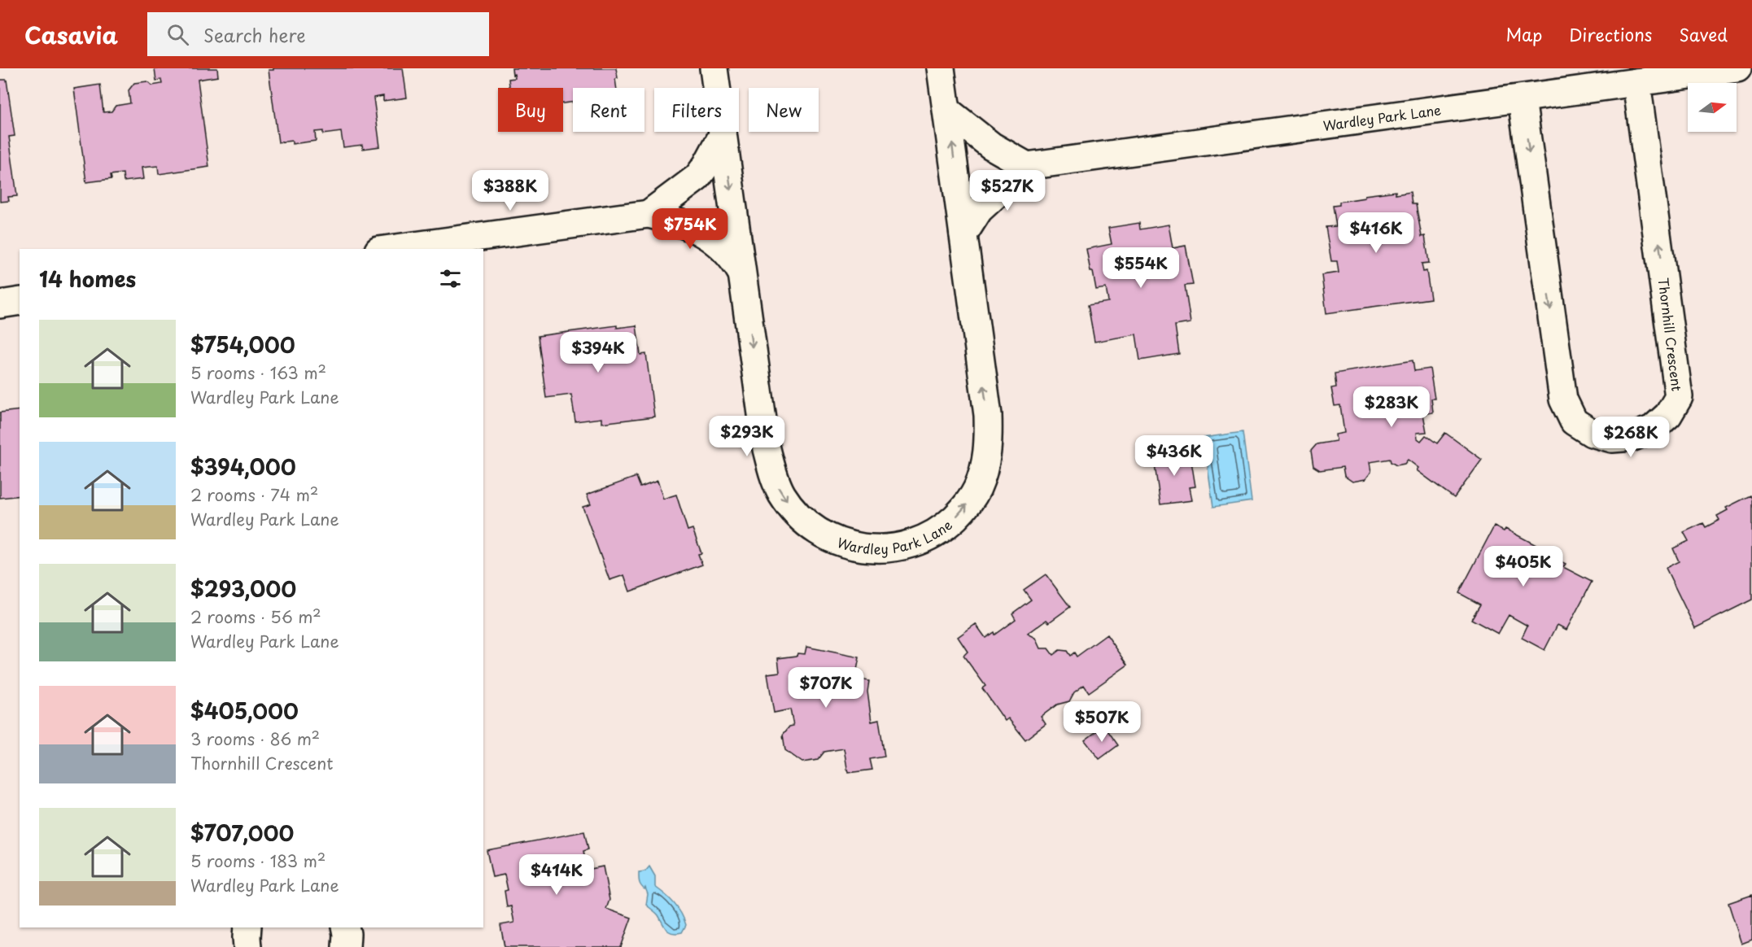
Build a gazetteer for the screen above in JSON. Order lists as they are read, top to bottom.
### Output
{
  "streets": {
    "street": ["Wardley Park Lane", "Thornhill Crescent"]
  },
  "crossings": [
    ["Wardley Park Lane", "Thornhill Crescent"]
  ],
  "north": "right",
  "page": {
    "header": "Casavia",
    "search": "Search here",
    "nav": ["Map", "Directions", "Saved"],
    "chip": [
      "Buy",
      "Rent",
      "Filters",
      "New"
    ],
    "price": [
      "$388K",
      "$527K",
      "$754K",
      "$416K",
      "$554K",
      "$394K",
      "$283K",
      "$293K",
      "$268K",
      "$436K",
      "$405K",
      "$707K",
      "$507K",
      "$414K"
    ],
    "heading": "14 homes",
    "list": [
      {
        "name": "$754,000",
        "note": "5 rooms · 163 m² · Wardley Park Lane"
      },
      {
        "name": "$394,000",
        "note": "2 rooms · 74 m² · Wardley Park Lane"
      },
      {
        "name": "$293,000",
        "note": "2 rooms · 56 m² · Wardley Park Lane"
      },
      {
        "name": "$405,000",
        "note": "3 rooms · 86 m² · Thornhill Crescent"
      },
      {
        "name": "$707,000",
        "note": "5 rooms · 183 m² · Wardley Park Lane"
      }
    ]
  }
}
